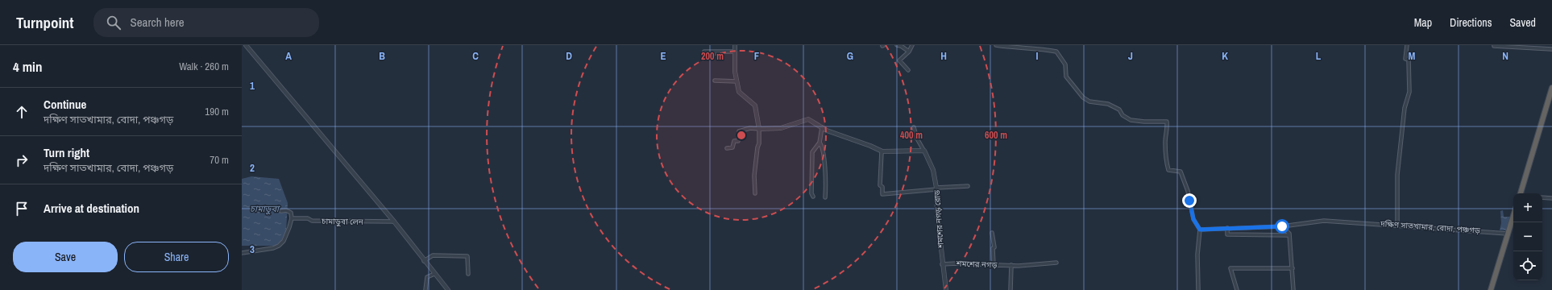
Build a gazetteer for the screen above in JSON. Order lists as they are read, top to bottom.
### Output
{
  "streets": {
    "street": [
      "শমশের নগড় রোড",
      "চামাডুবা লেন",
      "দক্ষিণ সাতখামার, বোদা, পঞ্চগড়",
      "শমশের নগড়"
    ]
  },
  "crossings": [
    ["শমশের নগড় রোড", "শমশের নগড়"]
  ],
  "water": ["চামাডুবা"],
  "page": {
    "header": "Turnpoint",
    "search": "Search here",
    "nav": ["Map", "Directions", "Saved"],
    "heading": ["4 min", "Walk · 260 m"],
    "list": [
      ["Continue", "দক্ষিণ সাতখামার, বোদা, পঞ্চগড়", "190 m"],
      ["Turn right", "দক্ষিণ সাতখামার, বোদা, পঞ্চগড়", "70 m"],
      "Arrive at destination"
    ],
    "map_buttons": ["+", "−"],
    "buttons": ["Save", "Share"]
  },
  "grid": {
    "columns": [
      "A",
      "B",
      "C",
      "D",
      "E",
      "F",
      "G",
      "H",
      "I",
      "J",
      "K",
      "L",
      "M",
      "N"
    ],
    "rows": ["1", "2", "3"]
  },
  "rings": ["200 m", "400 m", "600 m"]
}
